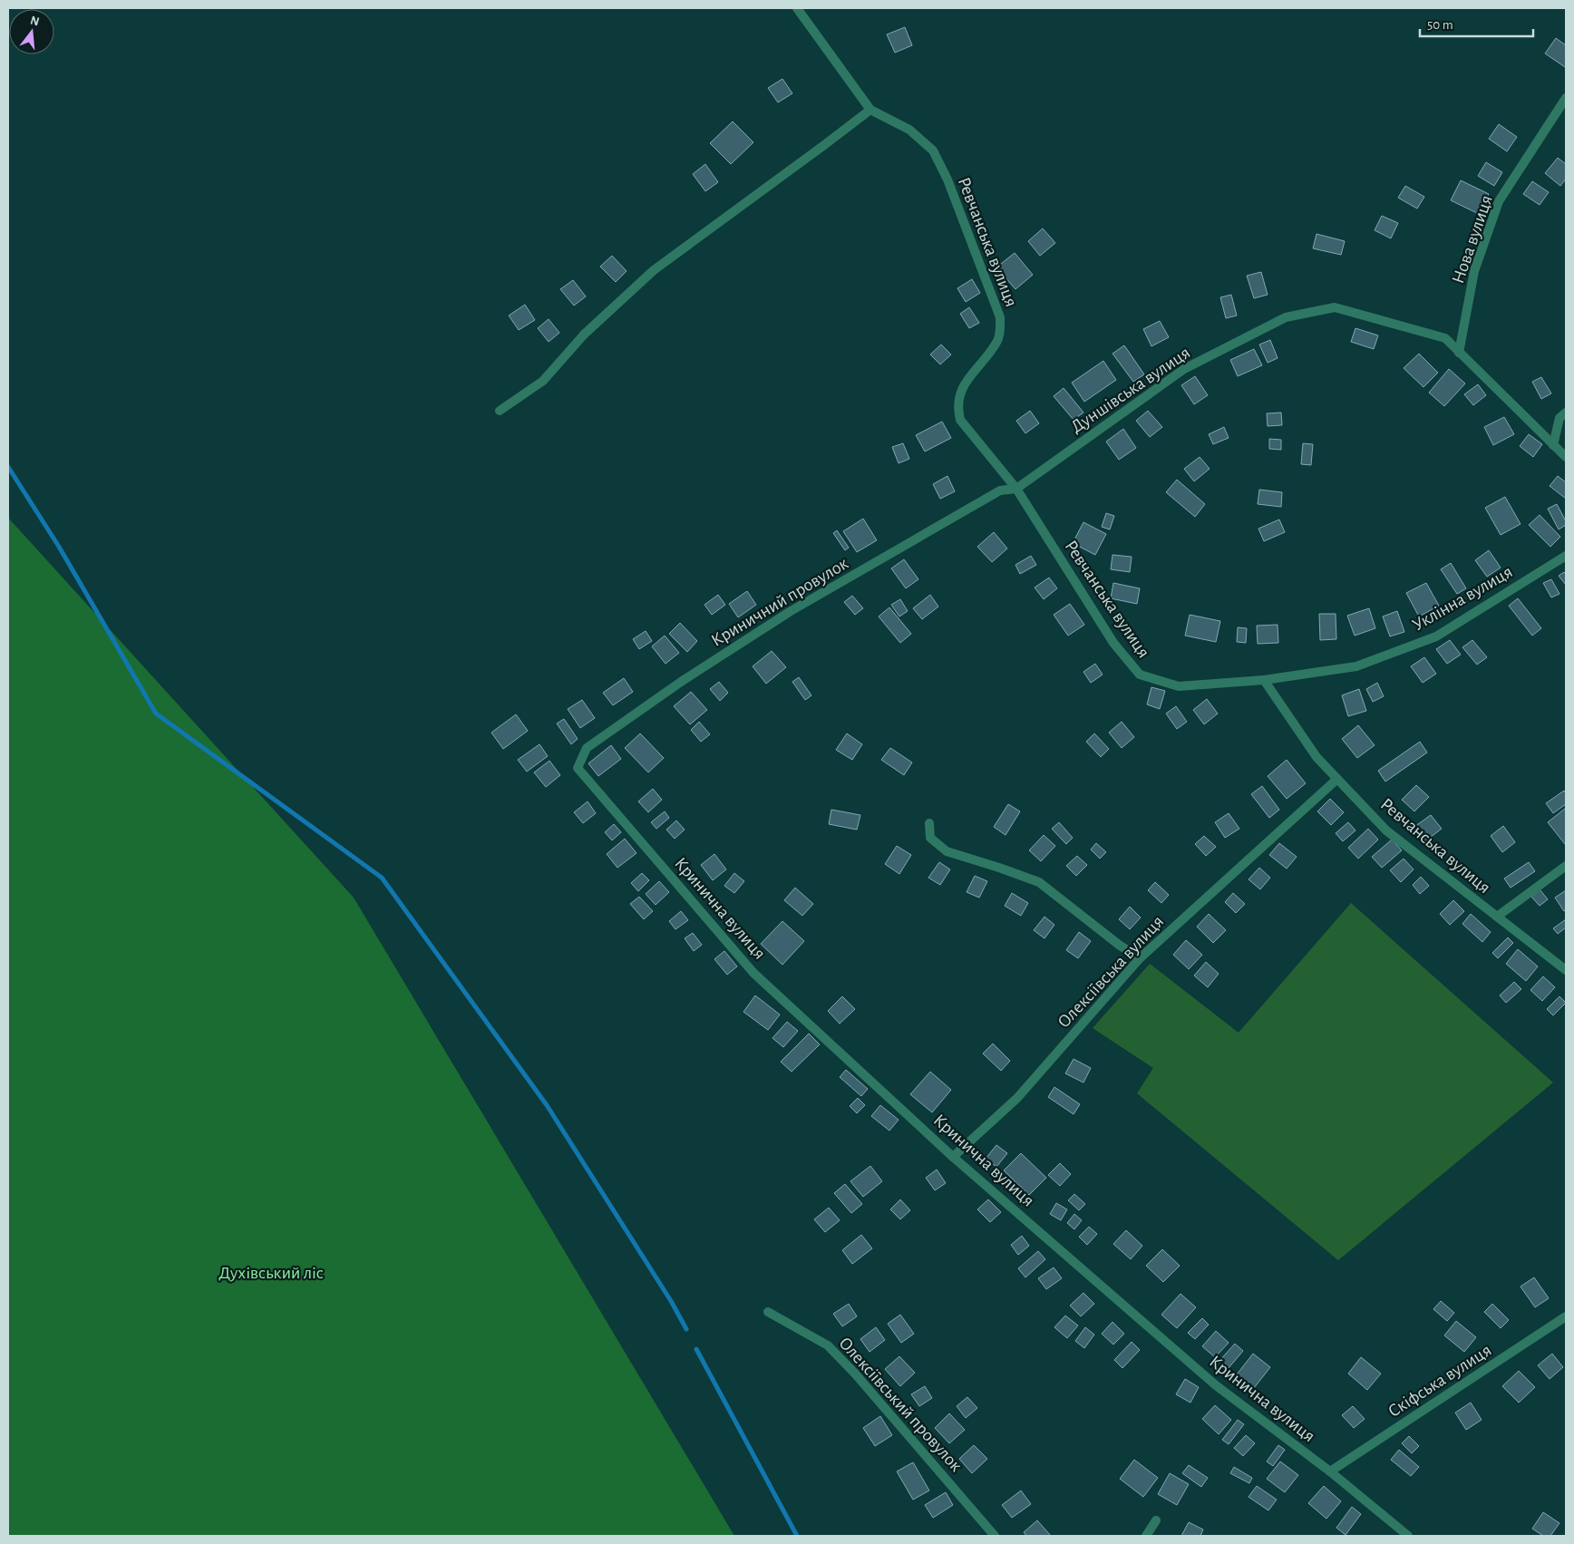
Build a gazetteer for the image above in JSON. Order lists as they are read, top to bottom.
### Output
{
  "streets": {
    "street": [
      "Нова вулиця",
      "Ревчанська вулиця",
      "Дуншівська вулиця",
      "Уклінна вулиця",
      "Криничний провулок",
      "Кринична вулиця",
      "Олексіївська вулиця",
      "Скіфська вулиця",
      "Олексіївський провулок"
    ]
  },
  "crossings": [
    ["Нова вулиця", "Дуншівська вулиця"],
    ["Ревчанська вулиця", "Дуншівська вулиця"],
    ["Ревчанська вулиця", "Уклінна вулиця"],
    ["Ревчанська вулиця", "Криничний провулок"],
    ["Ревчанська вулиця", "Олексіївська вулиця"],
    ["Дуншівська вулиця", "Криничний провулок"],
    ["Криничний провулок", "Кринична вулиця"],
    ["Кринична вулиця", "Олексіївська вулиця"],
    ["Кринична вулиця", "Скіфська вулиця"]
  ],
  "parks": ["Духівський ліс"],
  "scale_bar": "50 m",
  "north": "top"
}
